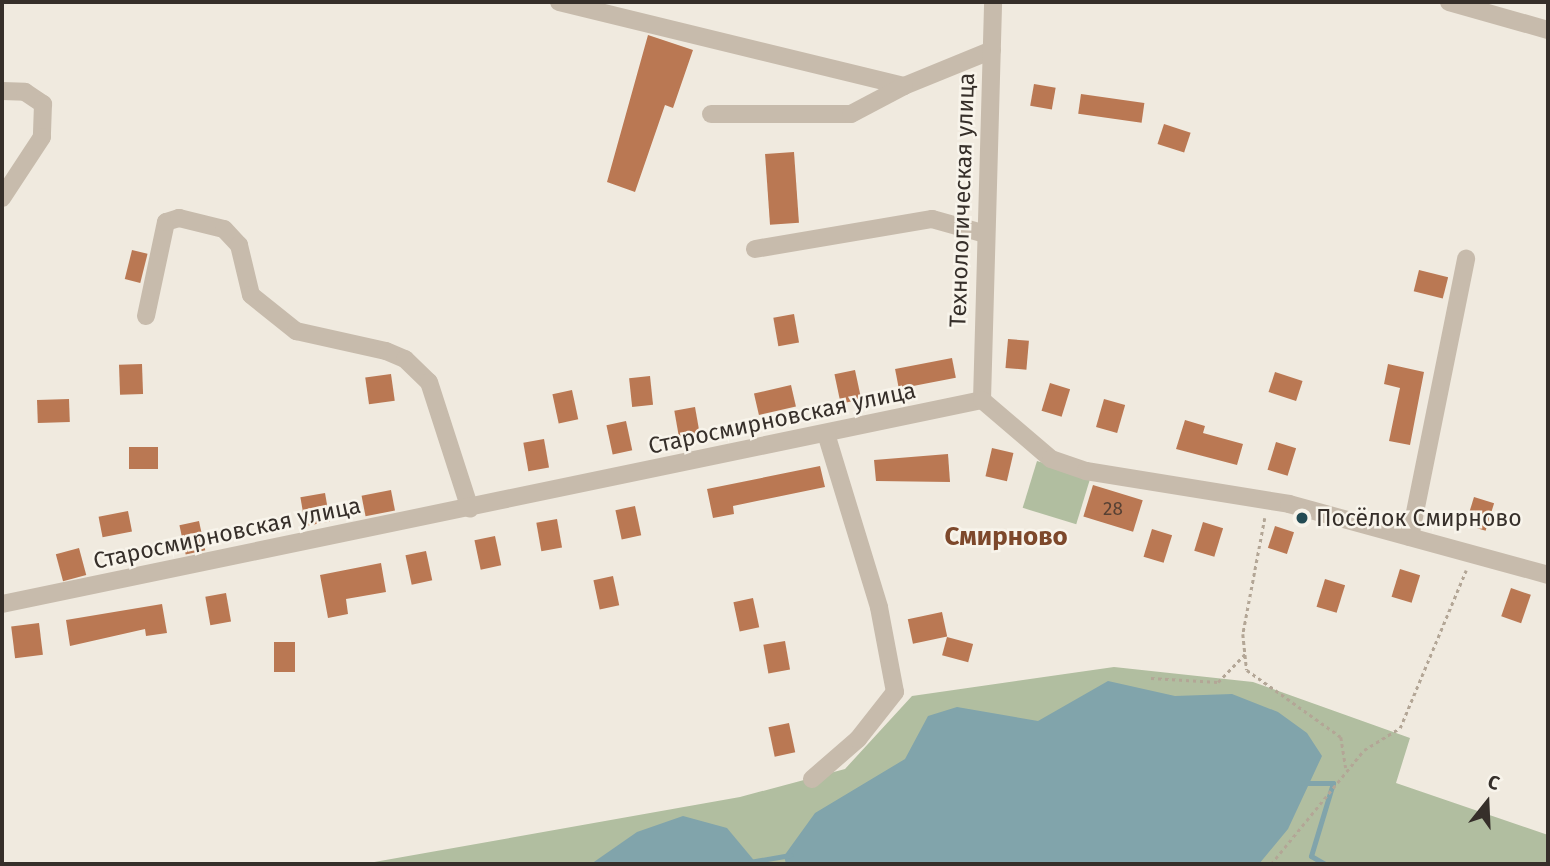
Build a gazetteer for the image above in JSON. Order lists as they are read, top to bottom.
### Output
{
  "streets": {
    "street": ["Технологическая улица", "Старосмирновская улица"]
  },
  "crossings": [
    ["Технологическая улица", "Старосмирновская улица"]
  ],
  "districts": ["Смирново"],
  "places": ["Посёлок Смирново"],
  "house_numbers": ["28"],
  "north": "top"
}
